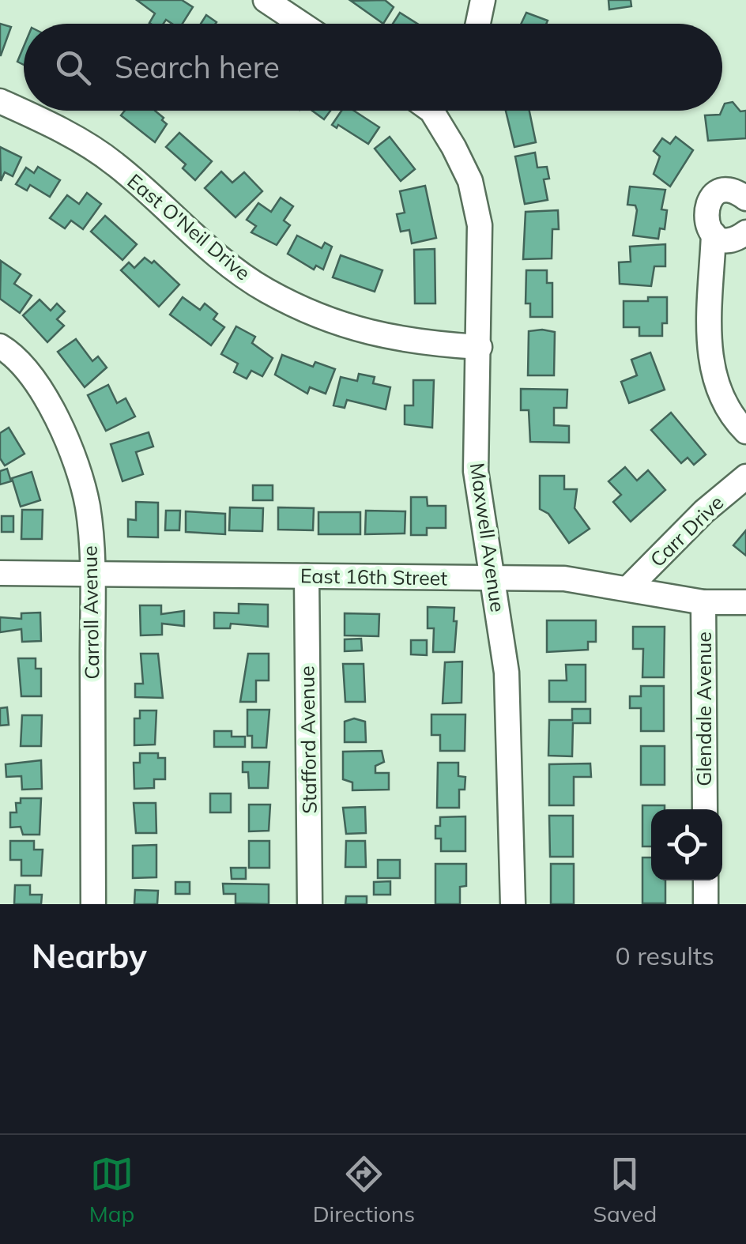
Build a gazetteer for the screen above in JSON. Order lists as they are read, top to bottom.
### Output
{
  "streets": {
    "street": [
      "East O'Neil Drive",
      "Carr Drive",
      "Maxwell Avenue",
      "East 16th Street",
      "Carroll Avenue",
      "Glendale Avenue",
      "Stafford Avenue"
    ]
  },
  "crossings": [
    ["East O'Neil Drive", "Maxwell Avenue"],
    ["Carr Drive", "East 16th Street"],
    ["Maxwell Avenue", "East 16th Street"],
    ["East 16th Street", "Carroll Avenue"],
    ["East 16th Street", "Glendale Avenue"],
    ["East 16th Street", "Stafford Avenue"]
  ],
  "page": {
    "search": "Search here",
    "heading": ["Nearby", "0 results"],
    "nav": ["Map", "Directions", "Saved"]
  }
}
